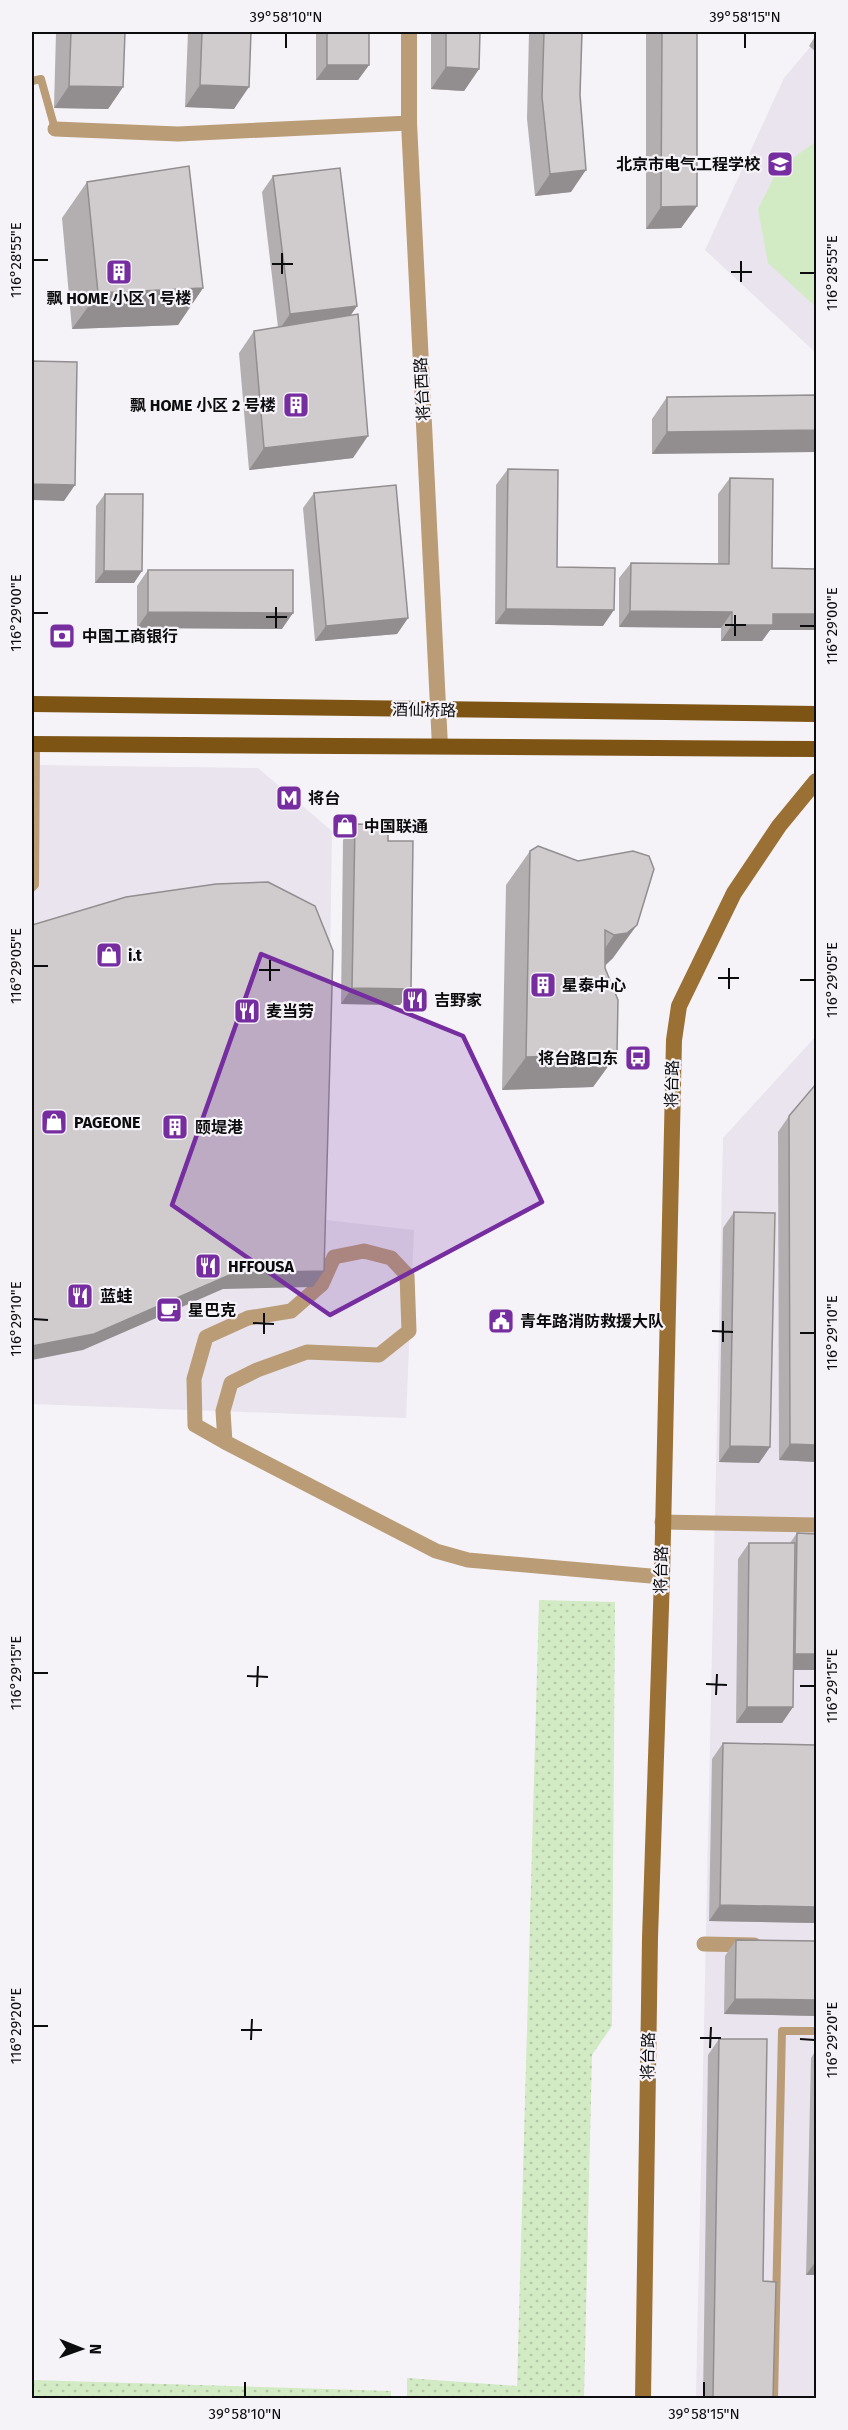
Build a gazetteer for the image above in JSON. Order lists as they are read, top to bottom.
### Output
{
  "streets": {
    "main road": ["酒仙桥路", "将台路"],
    "street": ["将台西路"]
  },
  "crossings": [
    ["将台西路", "酒仙桥路"]
  ],
  "places": {
    "school or university": ["北京市电气工程学校"],
    "building": [
      "飘 HOME 小区 1 号楼",
      "飘 HOME 小区 2 号楼",
      "星泰中心",
      "颐堤港"
    ],
    "bank": ["中国工商银行"],
    "metro station": ["将台"],
    "shop": ["中国联通", "i.t", "PAGEONE"],
    "restaurant": [
      "吉野家",
      "麦当劳",
      "HFFOUSA",
      "蓝蛙"
    ],
    "bus stop": ["将台路口东"],
    "cafe": ["星巴克"],
    "public building": ["青年路消防救援大队"]
  },
  "north": "right",
  "coordinates": [
    "39°58'10\"N",
    "39°58'15\"N",
    "116°28'55\"E",
    "116°29'00\"E",
    "116°29'05\"E",
    "116°29'10\"E",
    "116°29'15\"E",
    "116°29'20\"E"
  ]
}
